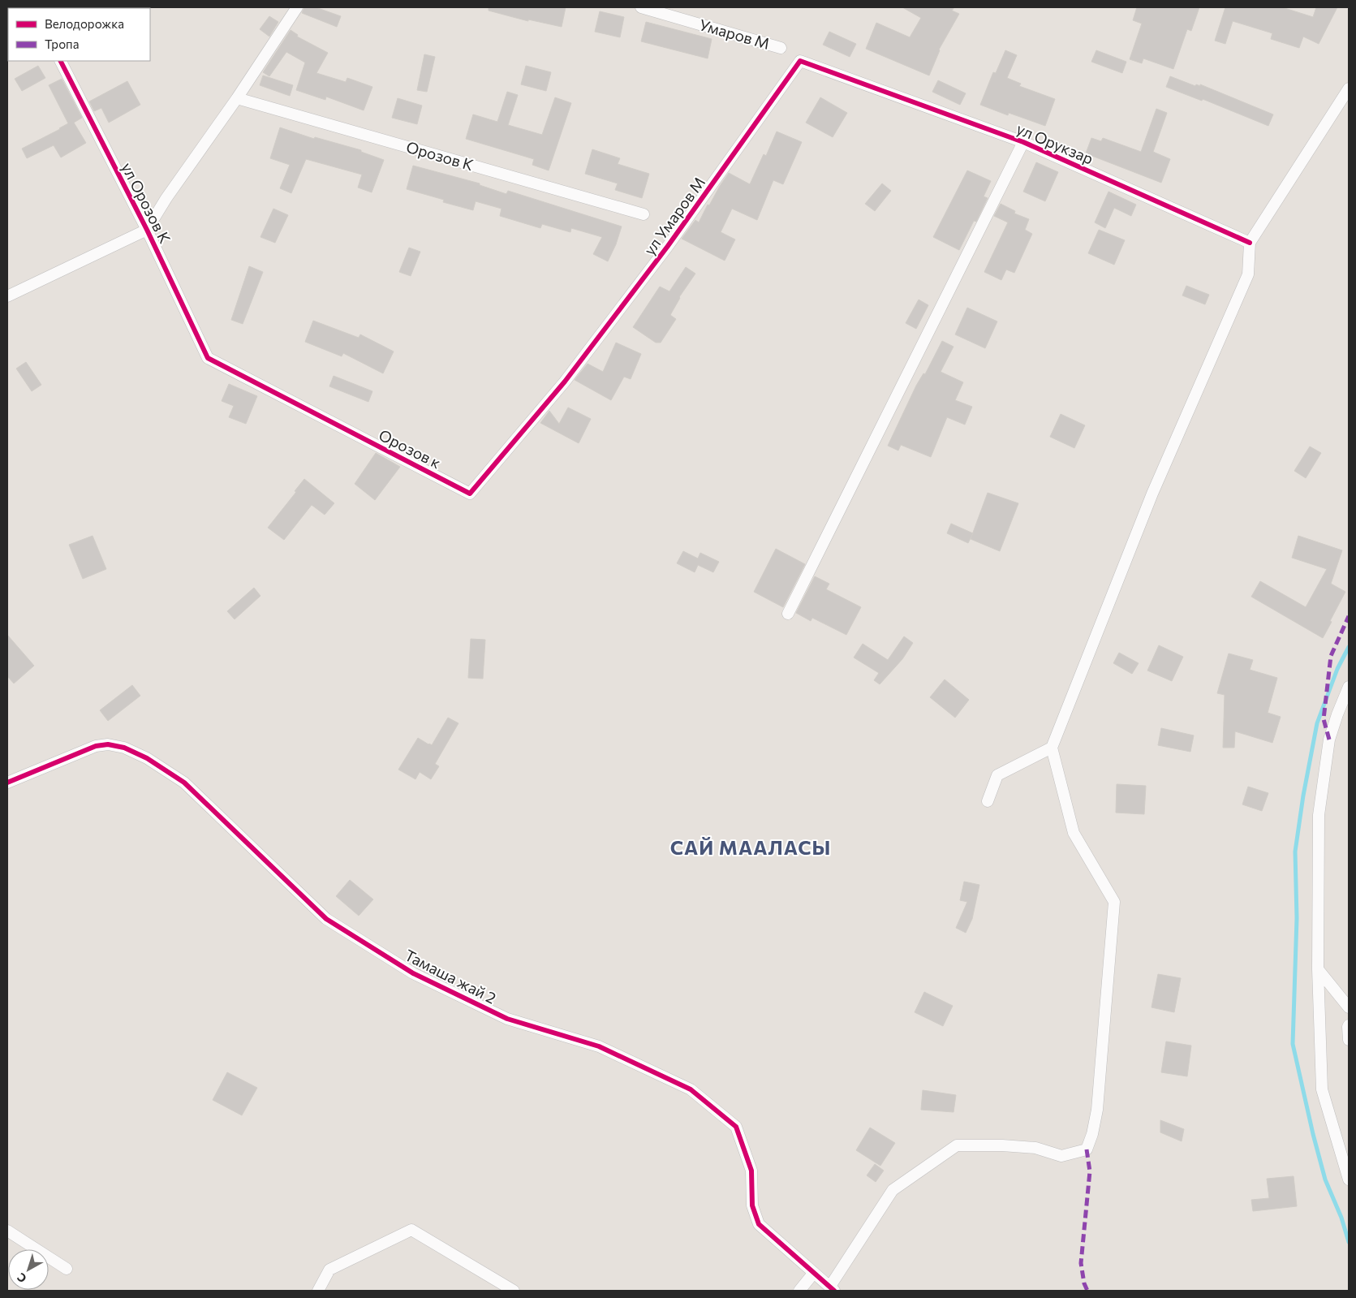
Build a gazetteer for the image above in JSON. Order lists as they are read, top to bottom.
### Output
{
  "streets": {
    "street": [
      "Умаров М",
      "ул Орукзар",
      "Орозов К",
      "ул Орозов К",
      "ул Умаров М",
      "Орозов к",
      "Тамаша жай 2"
    ]
  },
  "crossings": [
    ["ул Орукзар", "ул Умаров М"],
    ["Орозов К", "ул Орозов К"],
    ["ул Орозов К", "Орозов к"],
    ["ул Умаров М", "Орозов к"]
  ],
  "districts": ["САЙ МААЛАСЫ"],
  "legend": ["Велодорожка", "Тропа"],
  "north": "bottom left"
}
